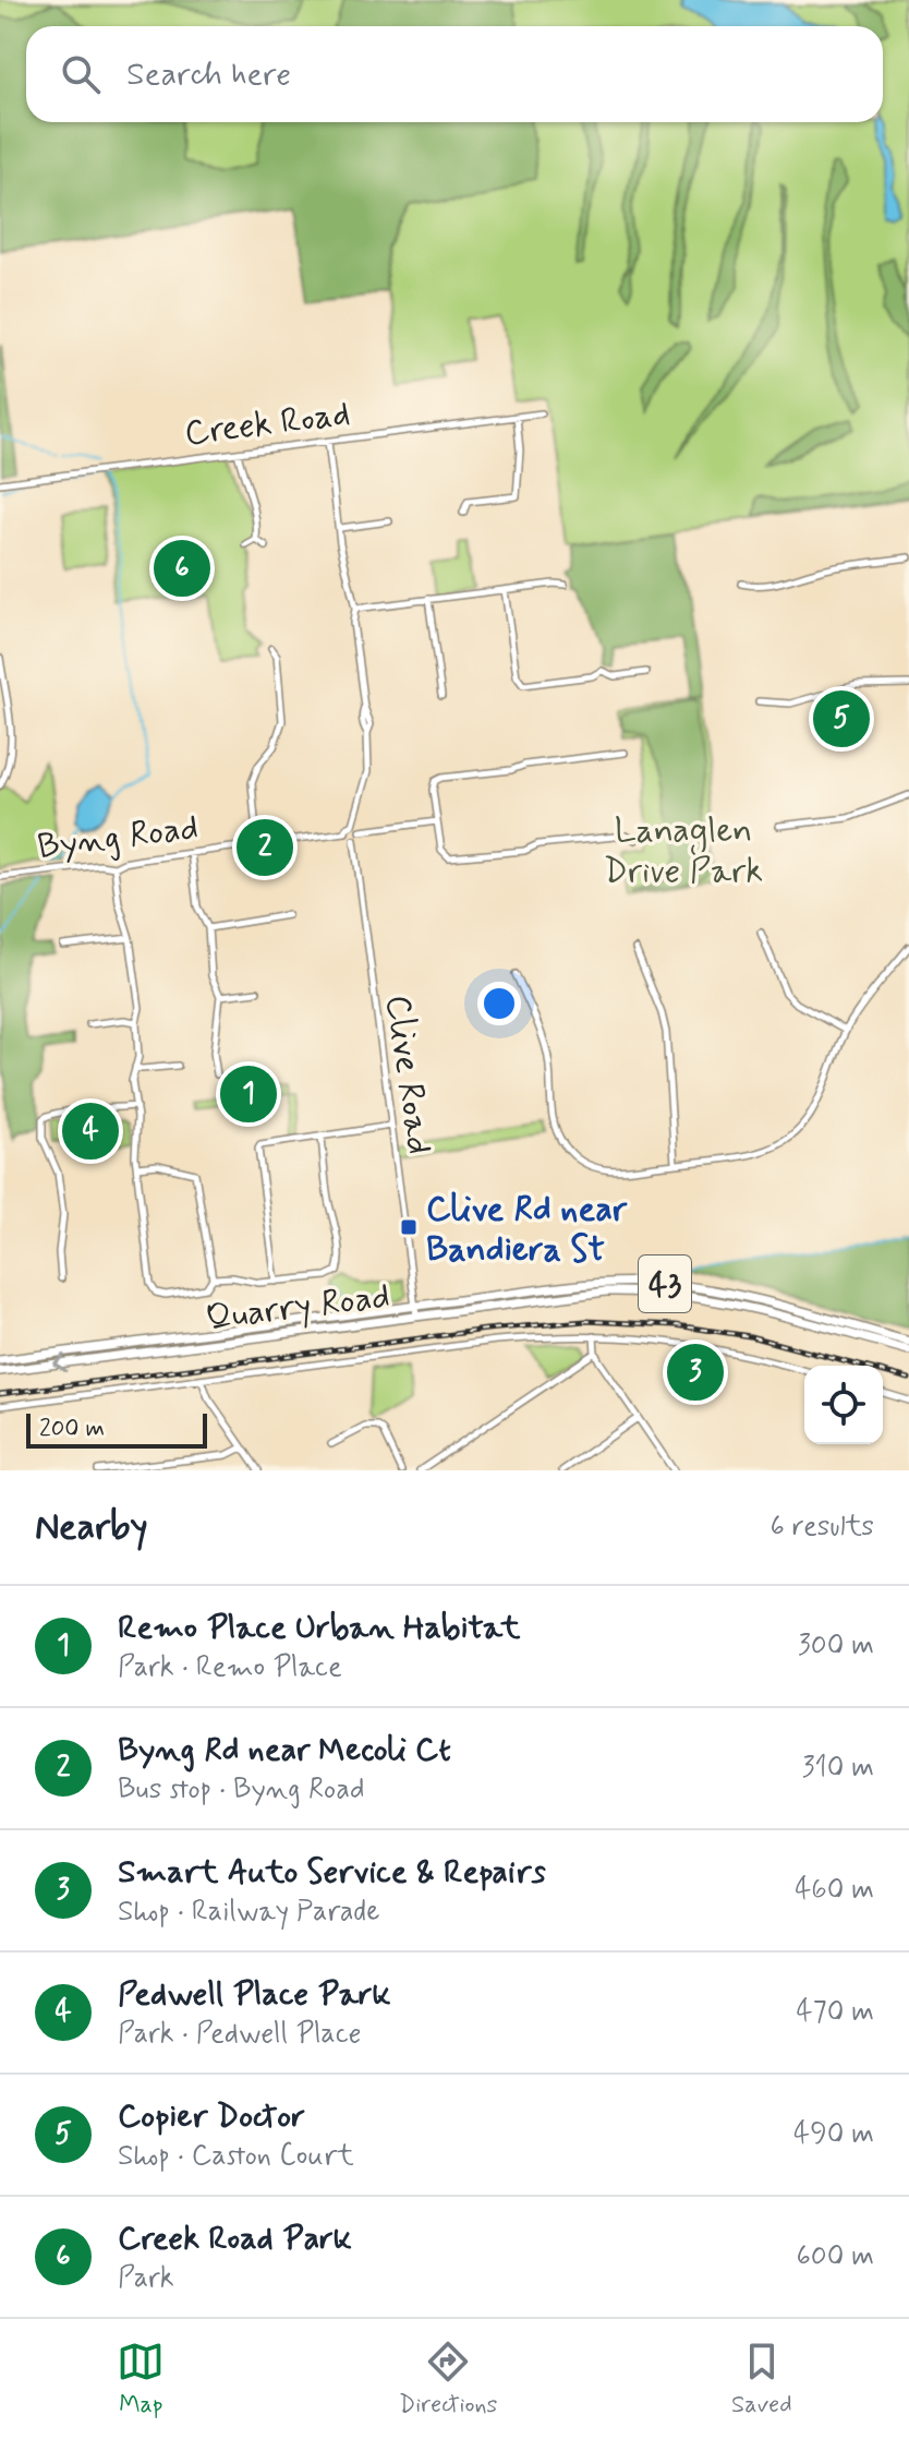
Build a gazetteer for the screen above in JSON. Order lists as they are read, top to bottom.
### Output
{
  "streets": {
    "main road": ["43", "Quarry Road"],
    "street": ["Creek Road", "Byng Road", "Clive Road"]
  },
  "crossings": [
    ["Byng Road", "Clive Road"],
    ["Clive Road", "Quarry Road"]
  ],
  "parks": ["Lanaglen Drive Park"],
  "places": {
    "transit": ["Clive Rd near Bandiera St"]
  },
  "scale_bar": "200 m",
  "page": {
    "search": "Search here",
    "pins": [
      "6",
      "5",
      "2",
      "1",
      "4",
      "3"
    ],
    "scale": "200 m",
    "heading": ["Nearby", "6 results"],
    "list": [
      {
        "mark": "1",
        "name": "Remo Place Urban Habitat",
        "note": "Park · Remo Place",
        "value": "300 m"
      },
      {
        "mark": "2",
        "name": "Byng Rd near Mecoli Ct",
        "note": "Bus stop · Byng Road",
        "value": "310 m"
      },
      {
        "mark": "3",
        "name": "Smart Auto Service & Repairs",
        "note": "Shop · Railway Parade",
        "value": "460 m"
      },
      {
        "mark": "4",
        "name": "Pedwell Place Park",
        "note": "Park · Pedwell Place",
        "value": "470 m"
      },
      {
        "mark": "5",
        "name": "Copier Doctor",
        "note": "Shop · Caston Court",
        "value": "490 m"
      },
      {
        "mark": "6",
        "name": "Creek Road Park",
        "note": "Park",
        "value": "600 m"
      }
    ],
    "nav": ["Map", "Directions", "Saved"]
  }
}
